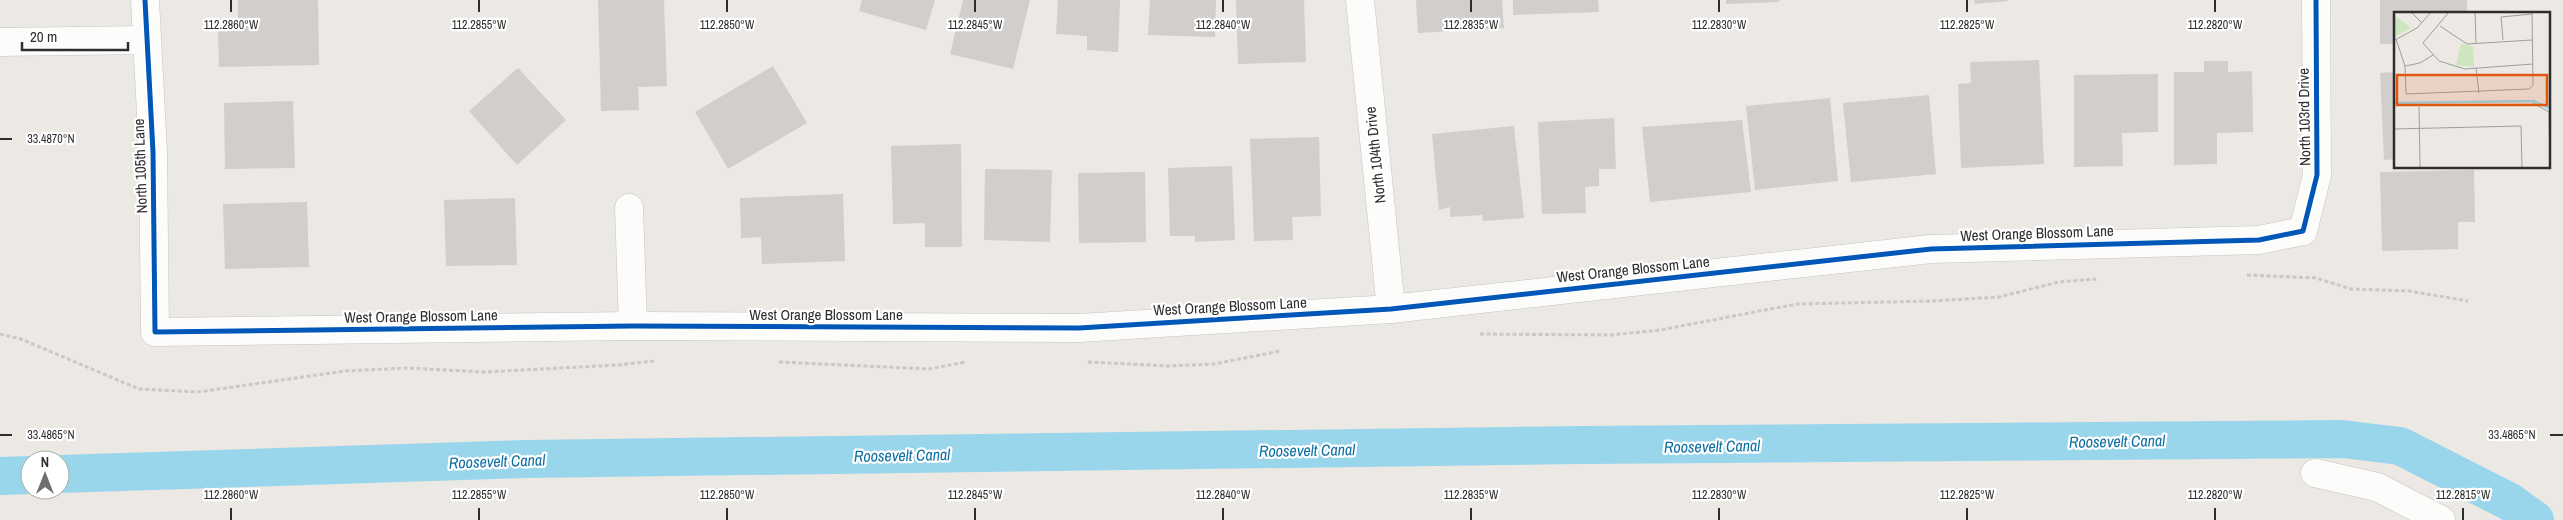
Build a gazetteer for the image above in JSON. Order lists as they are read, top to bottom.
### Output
{
  "streets": {
    "street": [
      "North 103rd Drive",
      "North 104th Drive",
      "North 105th Lane",
      "West Orange Blossom Lane"
    ]
  },
  "crossings": [
    ["North 103rd Drive", "West Orange Blossom Lane"],
    ["North 104th Drive", "West Orange Blossom Lane"],
    ["North 105th Lane", "West Orange Blossom Lane"]
  ],
  "water": ["Roosevelt Canal"],
  "scale_bar": "20 m",
  "north": "top",
  "coordinates": [
    "112.2860°W",
    "112.2855°W",
    "112.2850°W",
    "112.2845°W",
    "112.2840°W",
    "112.2835°W",
    "112.2830°W",
    "112.2825°W",
    "112.2820°W",
    "33.4870°N",
    "33.4865°N",
    "112.2815°W"
  ]
}
